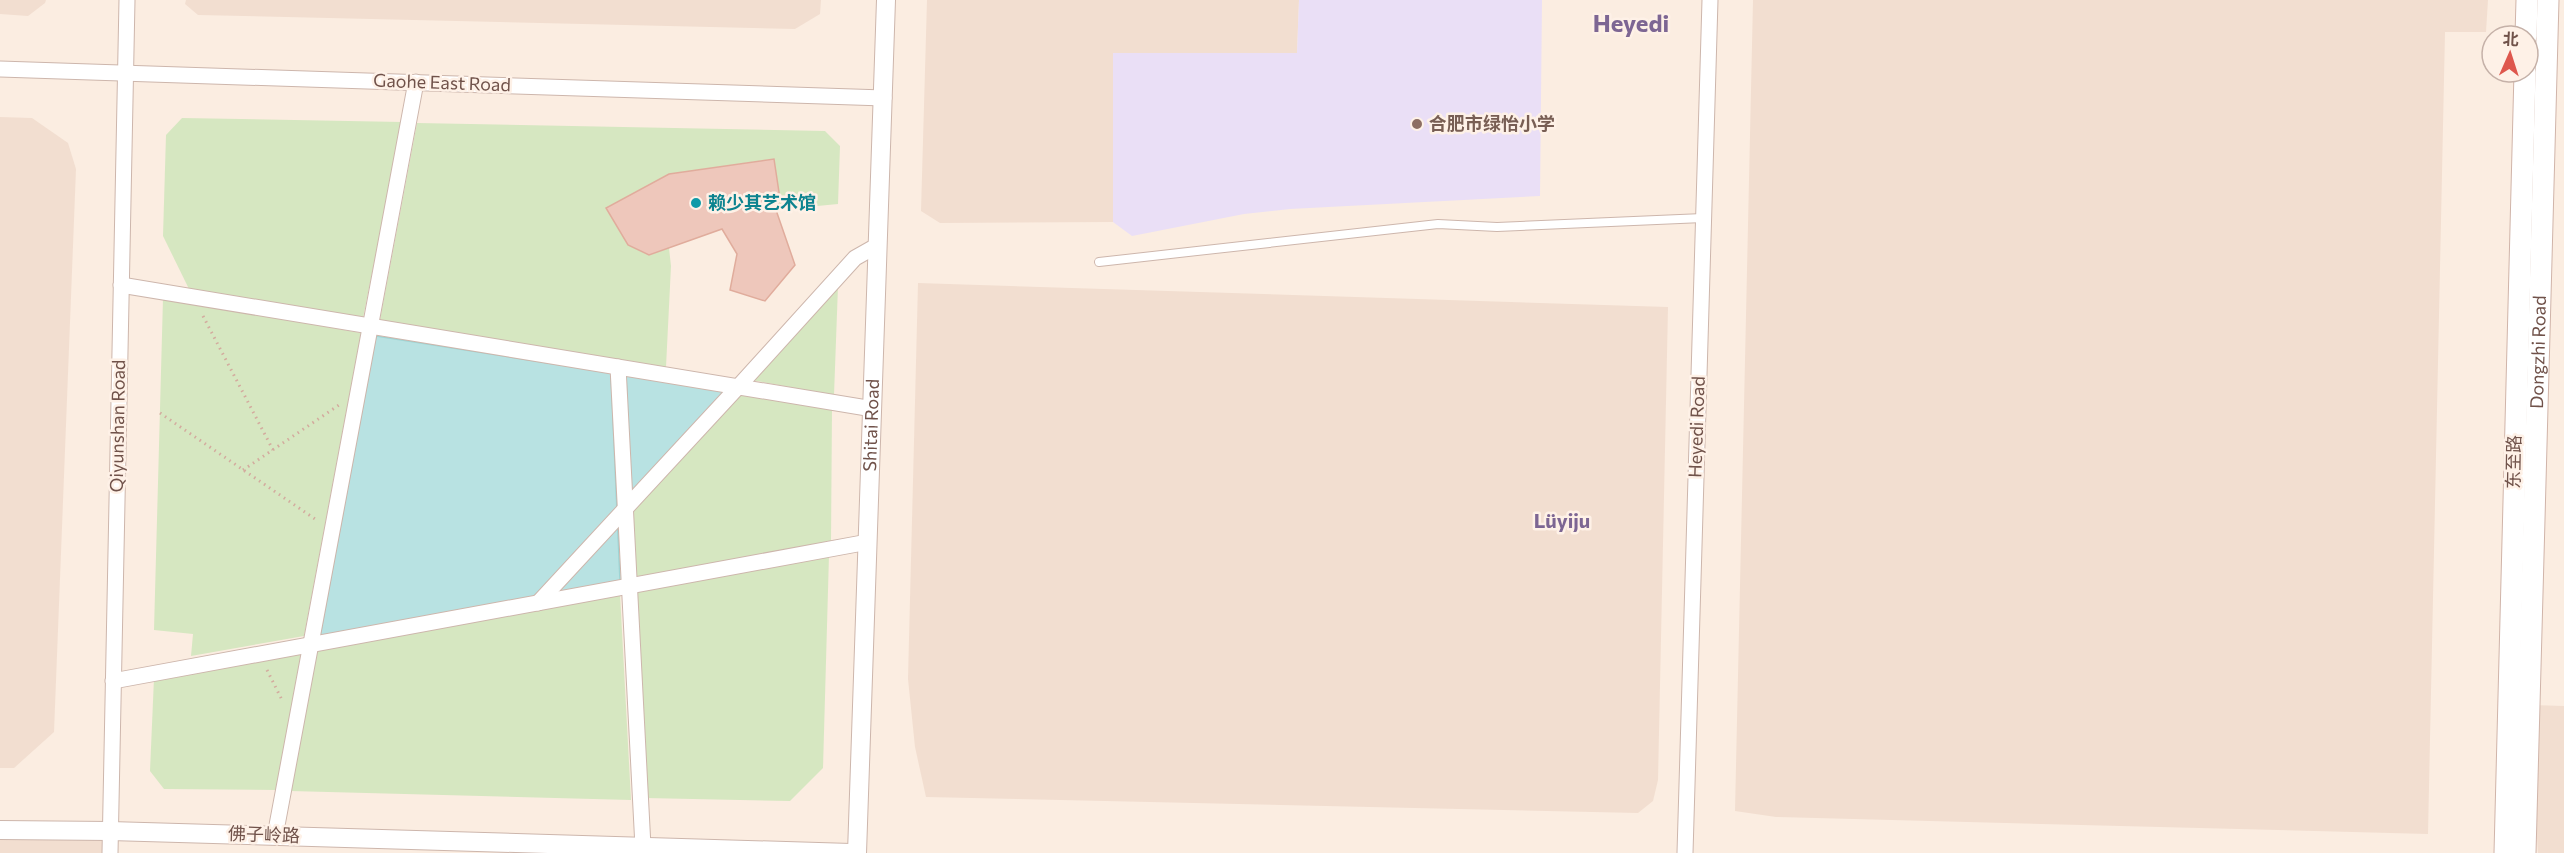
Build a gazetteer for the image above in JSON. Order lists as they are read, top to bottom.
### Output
{
  "streets": {
    "main road": ["Dongzhi Road", "东至路"],
    "street": [
      "Gaohe East Road",
      "Qiyunshan Road",
      "Shitai Road",
      "Heyedi Road",
      "佛子岭路"
    ]
  },
  "crossings": [
    ["Gaohe East Road", "Qiyunshan Road"],
    ["Gaohe East Road", "Shitai Road"],
    ["Qiyunshan Road", "佛子岭路"]
  ],
  "districts": ["Heyedi", "Lüyiju"],
  "places": ["合肥市绿怡小学", "赖少其艺术馆"],
  "north": "top"
}
